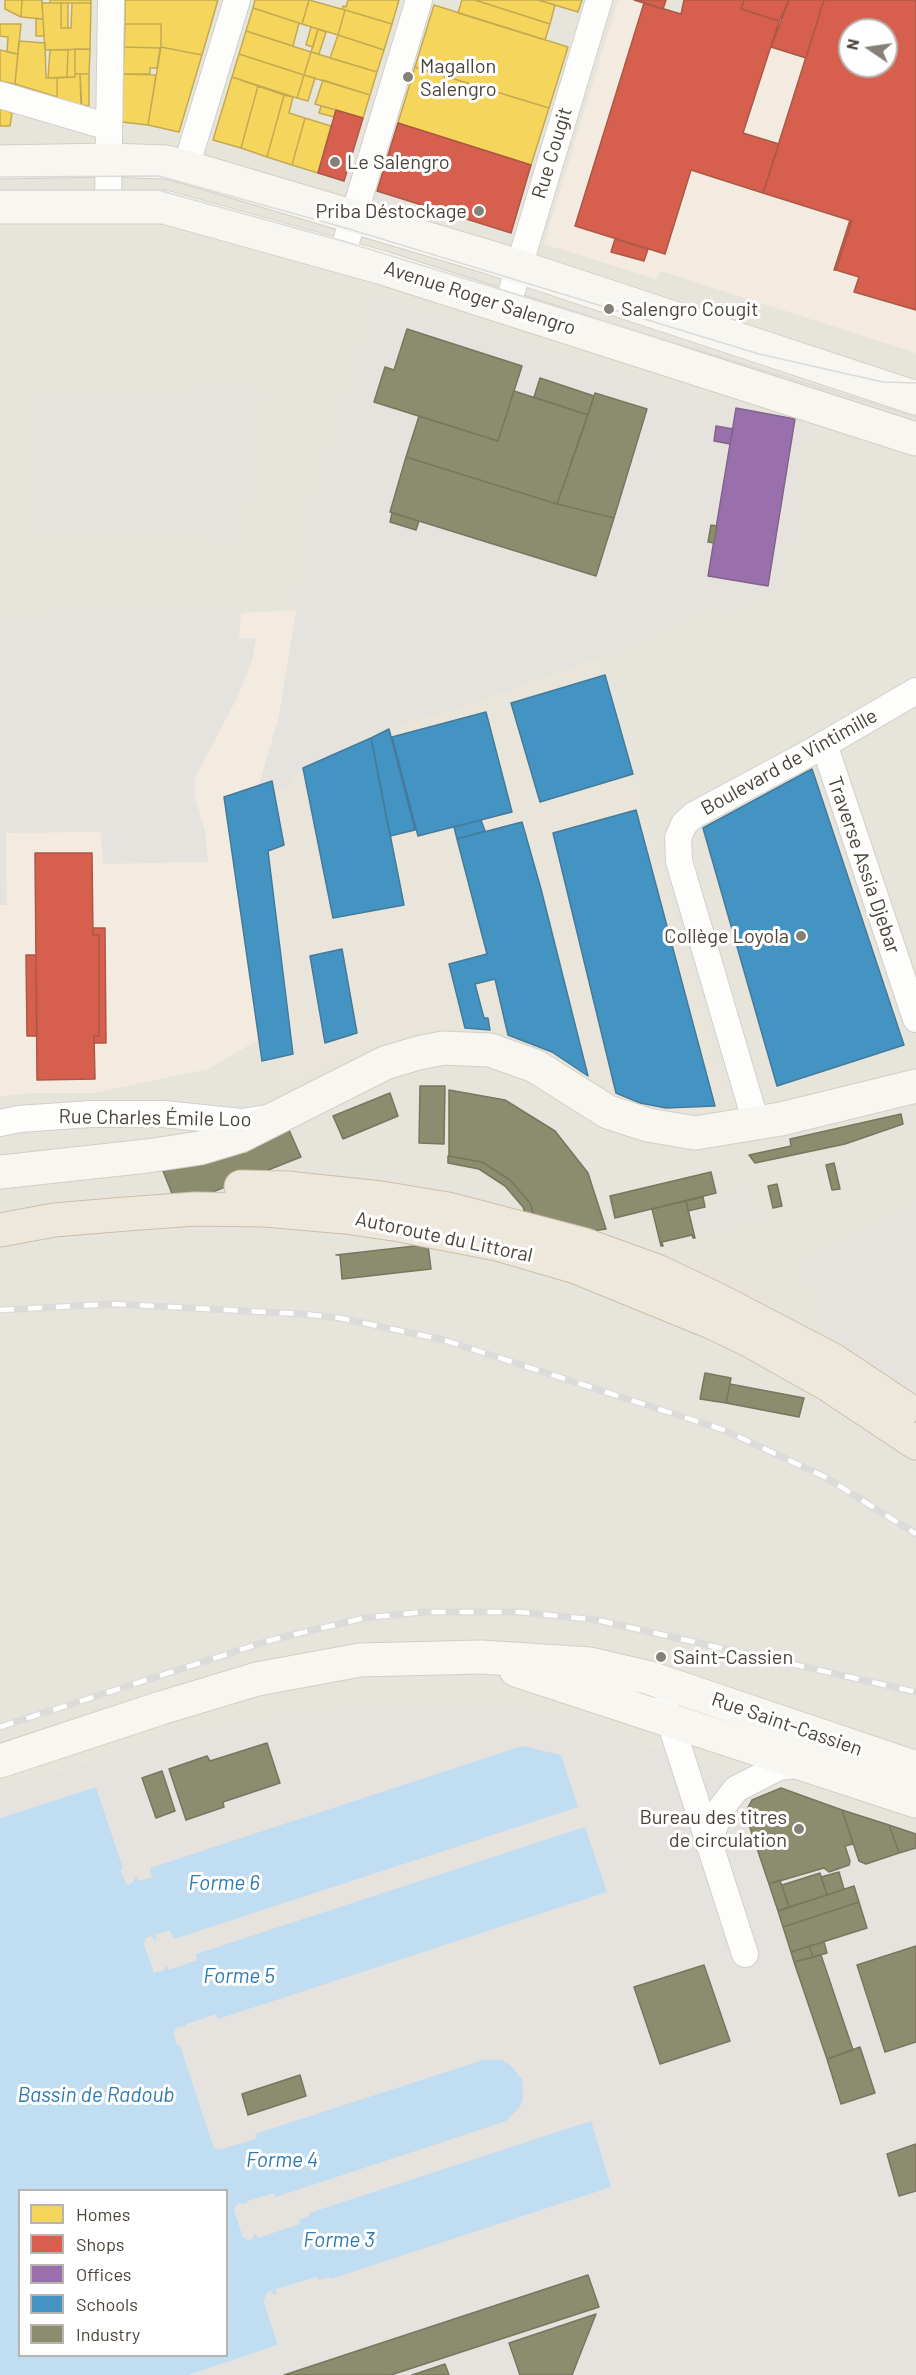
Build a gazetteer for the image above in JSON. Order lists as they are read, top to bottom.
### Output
{
  "streets": {
    "highway": ["Autoroute du Littoral"],
    "street": [
      "Rue Cougit",
      "Avenue Roger Salengro",
      "Boulevard de Vintimille",
      "Traverse Assia Djebar",
      "Rue Charles Émile Loo",
      "Rue Saint-Cassien"
    ]
  },
  "crossings": [
    ["Rue Cougit", "Avenue Roger Salengro"],
    ["Boulevard de Vintimille", "Traverse Assia Djebar"]
  ],
  "water": [
    "Forme 6",
    "Forme 5",
    "Bassin de Radoub",
    "Forme 4",
    "Forme 3"
  ],
  "places": [
    "Magallon Salengro",
    "Le Salengro",
    "Priba Déstockage",
    "Salengro Cougit",
    "Collège Loyola",
    "Saint-Cassien",
    "Bureau des titres de circulation"
  ],
  "legend": [
    "Homes",
    "Shops",
    "Offices",
    "Schools",
    "Industry"
  ],
  "north": "left"
}
